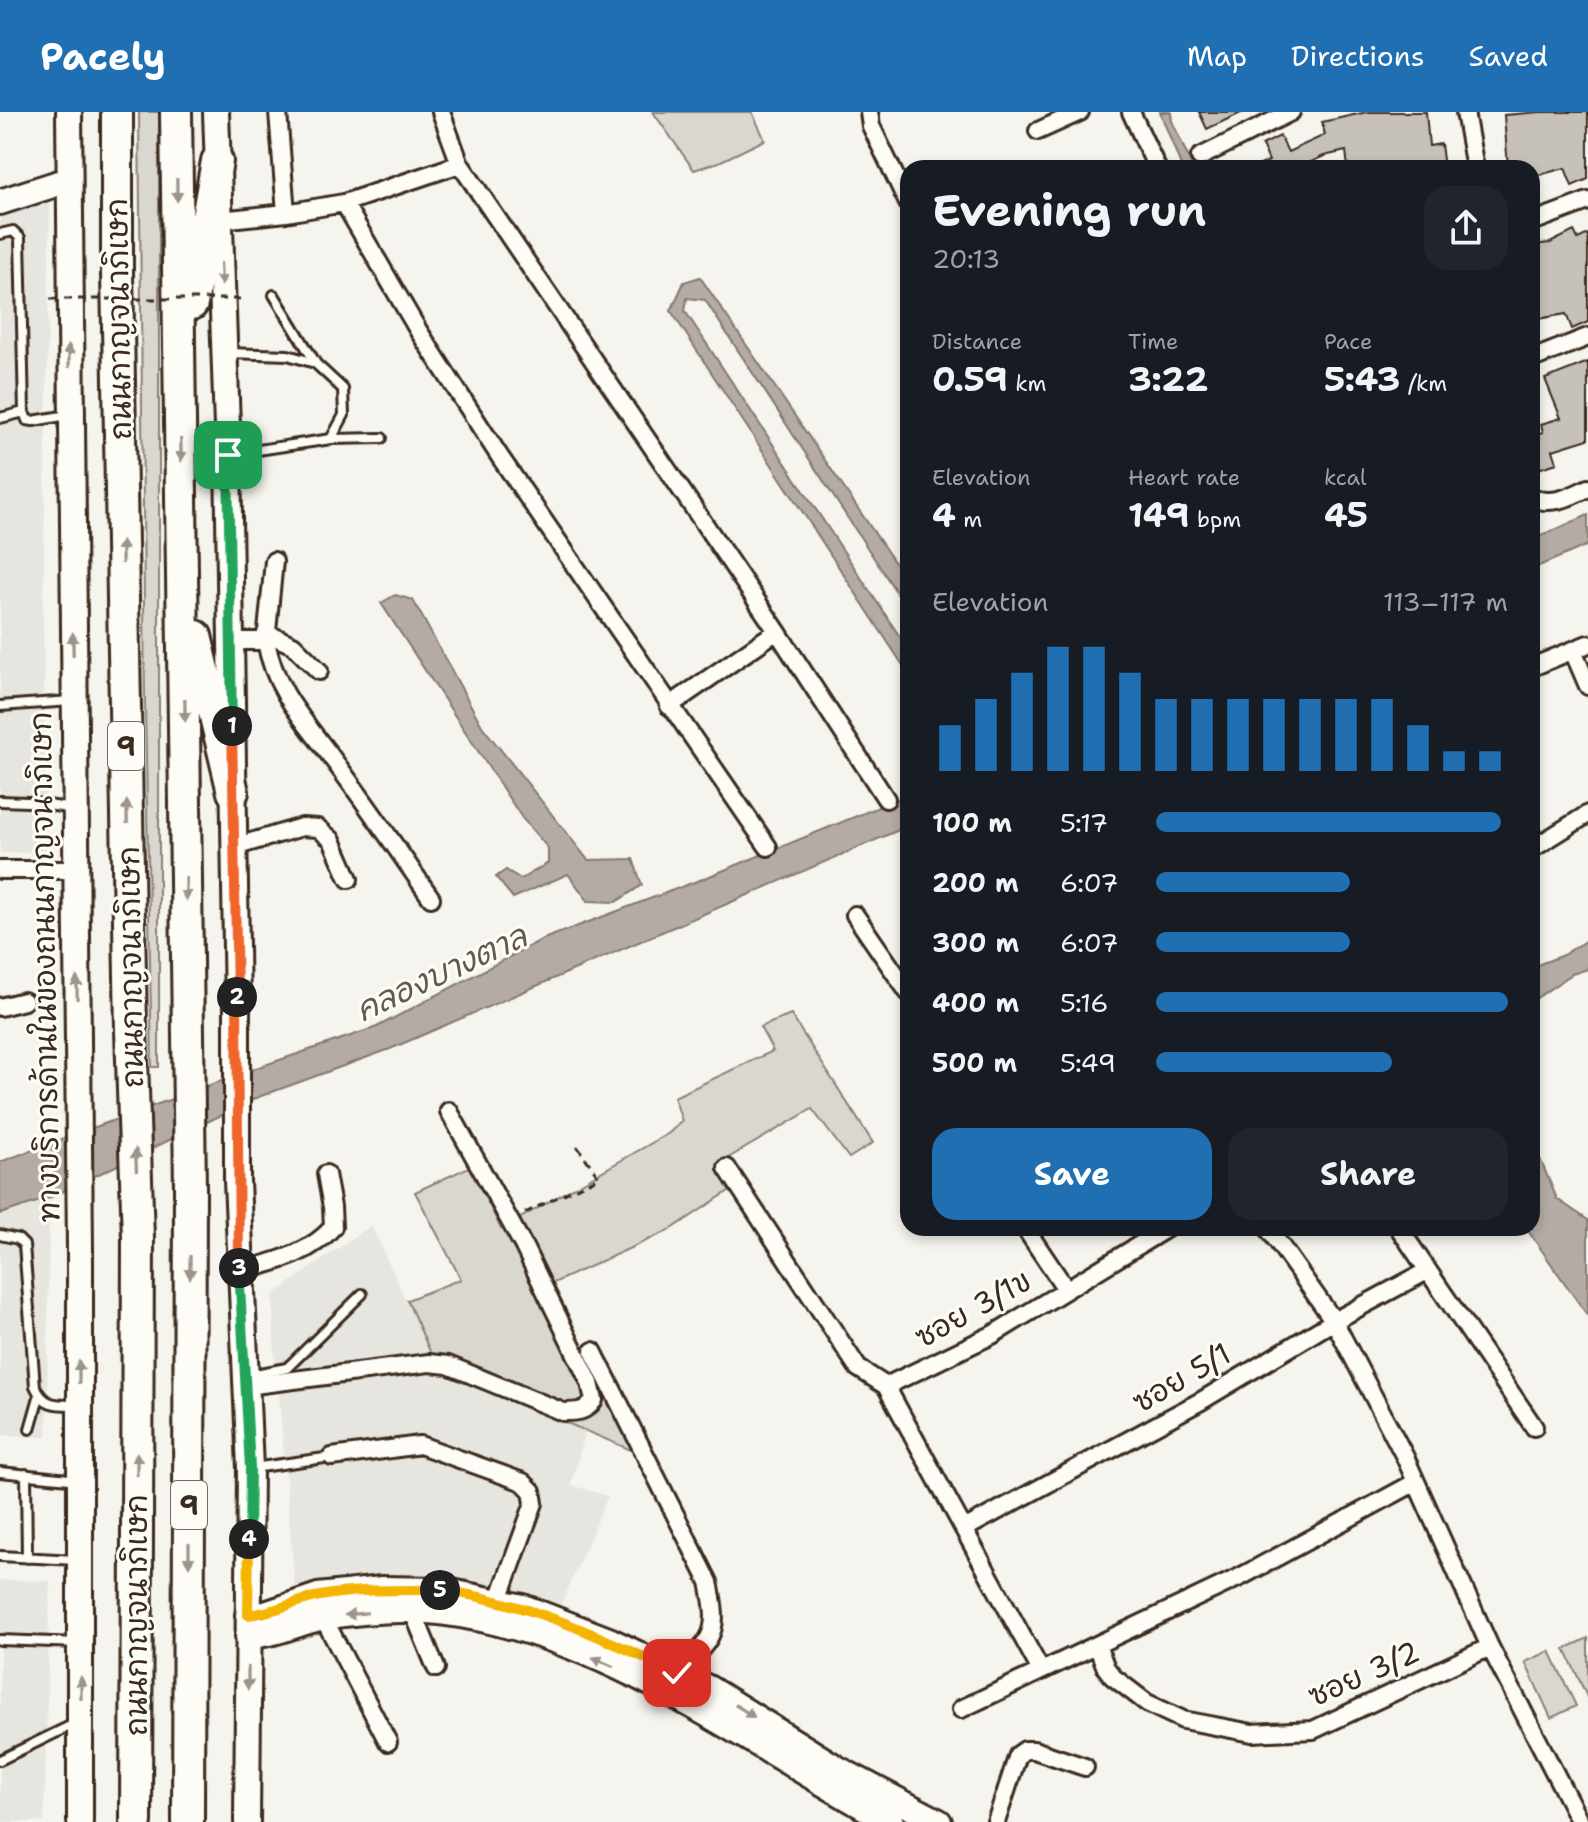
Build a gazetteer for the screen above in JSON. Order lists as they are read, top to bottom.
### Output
{
  "streets": {
    "highway": ["ถนนกาญจนาภิเษก", "9"],
    "main road": ["ทางบริการด้านในของถนนกาญจนาภิเษก"],
    "street": ["ซอย 3/1ข", "ซอย 5/1", "ซอย 3/2"]
  },
  "water": ["คลองบางตาล"],
  "page": {
    "header": "Pacely",
    "nav": ["Map", "Directions", "Saved"],
    "heading": ["Evening run", "20:13"],
    "stats": [
      ["Distance", "0.59 km"],
      ["Time", "3:22"],
      ["Pace", "5:43 /km"],
      ["Elevation", "4 m"],
      ["Heart rate", "149 bpm"],
      ["kcal", "45"]
    ],
    "chart": ["Elevation", "113–117 m"],
    "pins": [
      "1",
      "2",
      "3",
      "4",
      "5"
    ],
    "list": [
      {
        "name": "100 m",
        "note": "5:17"
      },
      {
        "name": "200 m",
        "note": "6:07"
      },
      {
        "name": "300 m",
        "note": "6:07"
      },
      {
        "name": "400 m",
        "note": "5:16"
      },
      {
        "name": "500 m",
        "note": "5:49"
      }
    ],
    "buttons": ["Save", "Share"]
  }
}
